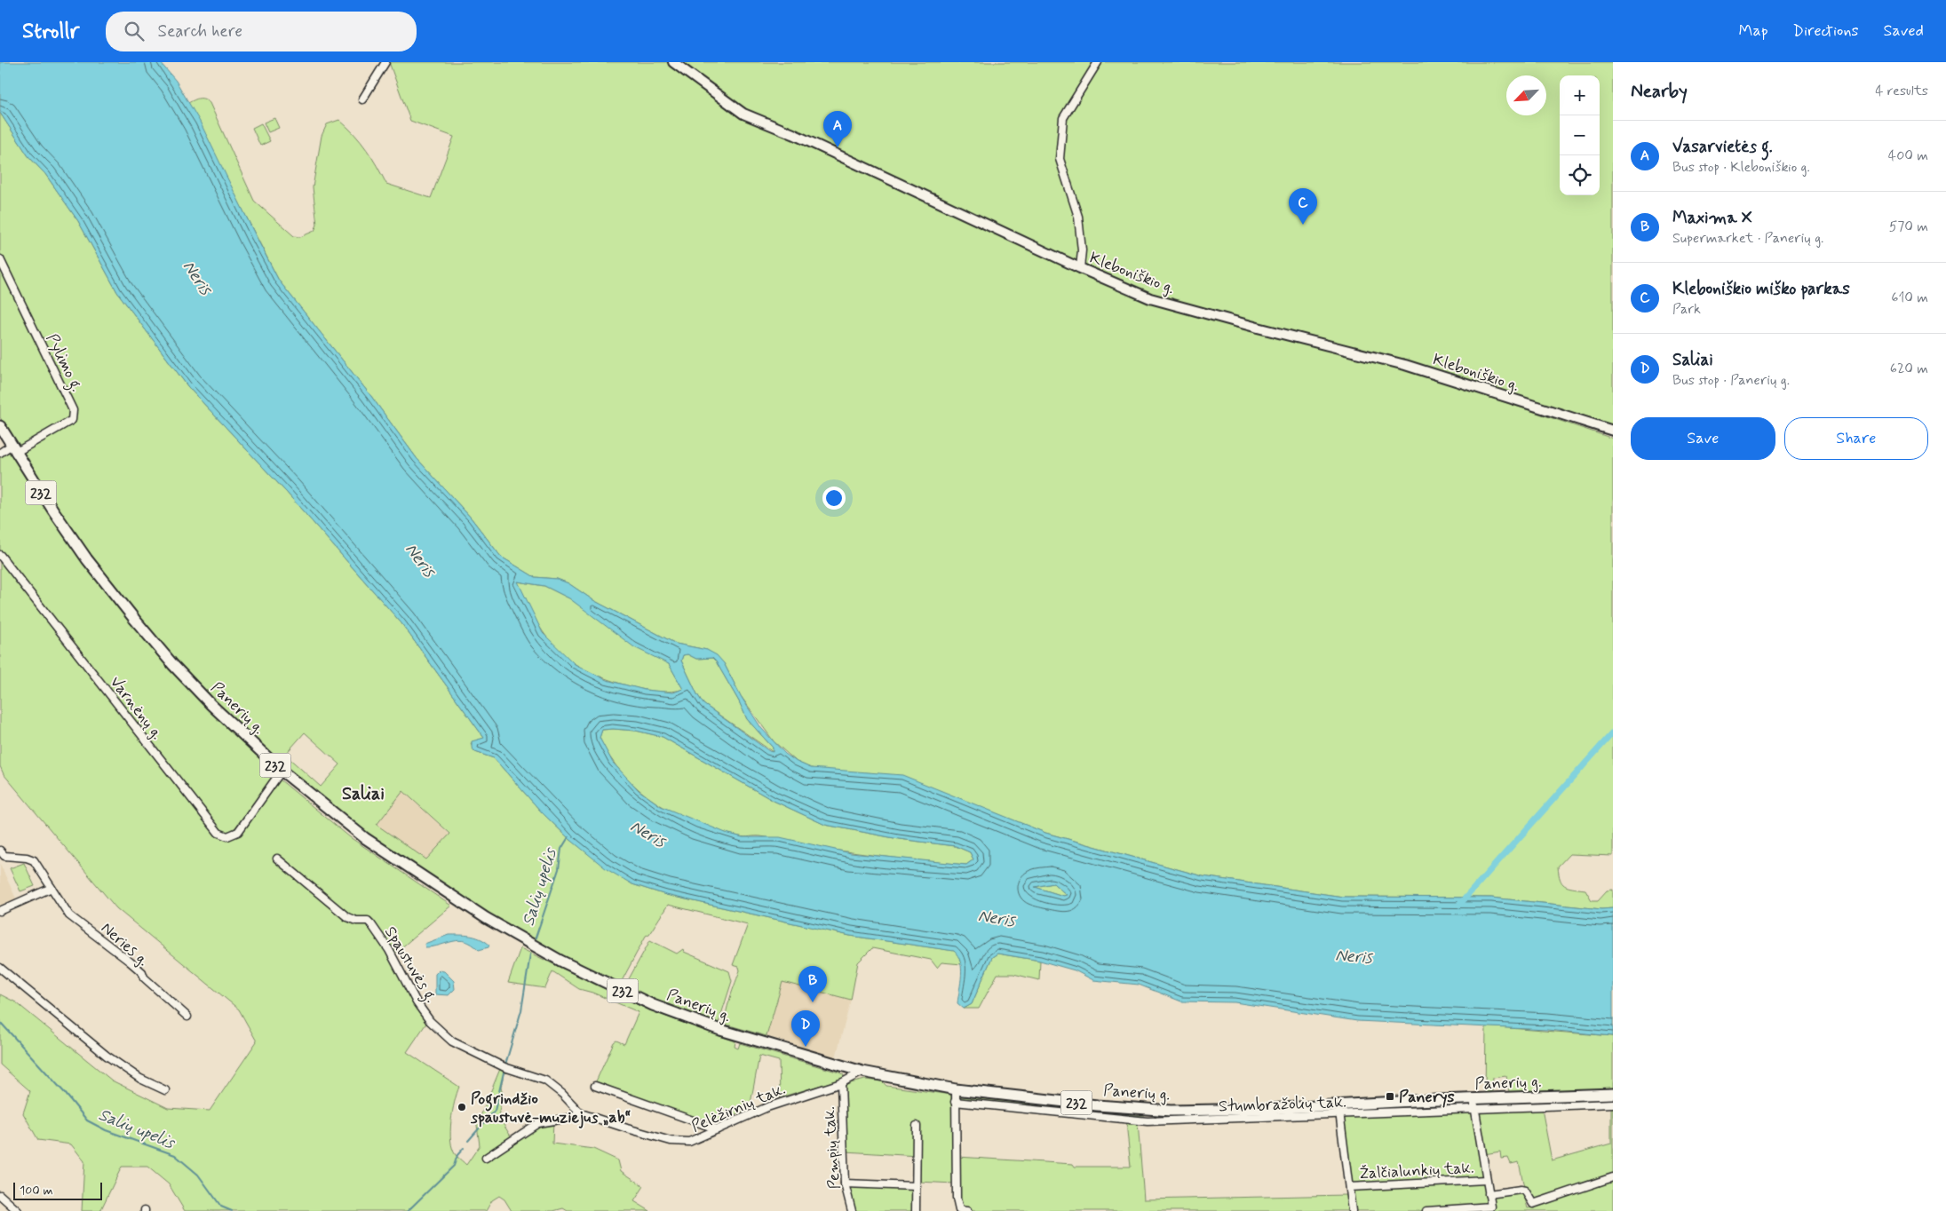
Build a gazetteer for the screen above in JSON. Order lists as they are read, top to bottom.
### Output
{
  "streets": {
    "main road": ["232", "Panerių g."],
    "street": [
      "Kleboniškio g.",
      "Pylimo g.",
      "Varnėnų g.",
      "Neries g.",
      "Spaustuvės g.",
      "Stumbražolių tak.",
      "Pelėžirnių tak.",
      "Pempių tak.",
      "Žalčialunkių tak."
    ]
  },
  "crossings": [
    ["Pylimo g.", "Panerių g."],
    ["Varnėnų g.", "Panerių g."],
    ["Panerių g.", "Stumbražolių tak."],
    ["Panerių g.", "Pelėžirnių tak."],
    ["Spaustuvės g.", "Pelėžirnių tak."],
    ["Pelėžirnių tak.", "Pempių tak."]
  ],
  "districts": ["Saliai"],
  "water": ["Neris", "Salių upelis"],
  "places": {
    "transit": ["Panerys"],
    "other": ["Pogrindžio spaustuvė-muziejus „ab“"]
  },
  "scale_bar": "100 m",
  "north": "bottom left",
  "page": {
    "header": "Strollr",
    "search": "Search here",
    "nav": ["Map", "Directions", "Saved"],
    "heading": ["Nearby", "4 results"],
    "map_buttons": ["+", "−"],
    "pins": [
      "A",
      "C",
      "B",
      "D"
    ],
    "list": [
      {
        "mark": "A",
        "name": "Vasarvietės g.",
        "note": "Bus stop · Kleboniškio g.",
        "value": "400 m"
      },
      {
        "mark": "B",
        "name": "Maxima X",
        "note": "Supermarket · Panerių g.",
        "value": "570 m"
      },
      {
        "mark": "C",
        "name": "Kleboniškio miško parkas",
        "note": "Park",
        "value": "610 m"
      },
      {
        "mark": "D",
        "name": "Saliai",
        "note": "Bus stop · Panerių g.",
        "value": "620 m"
      }
    ],
    "buttons": ["Save", "Share"],
    "scale": "100 m"
  }
}
